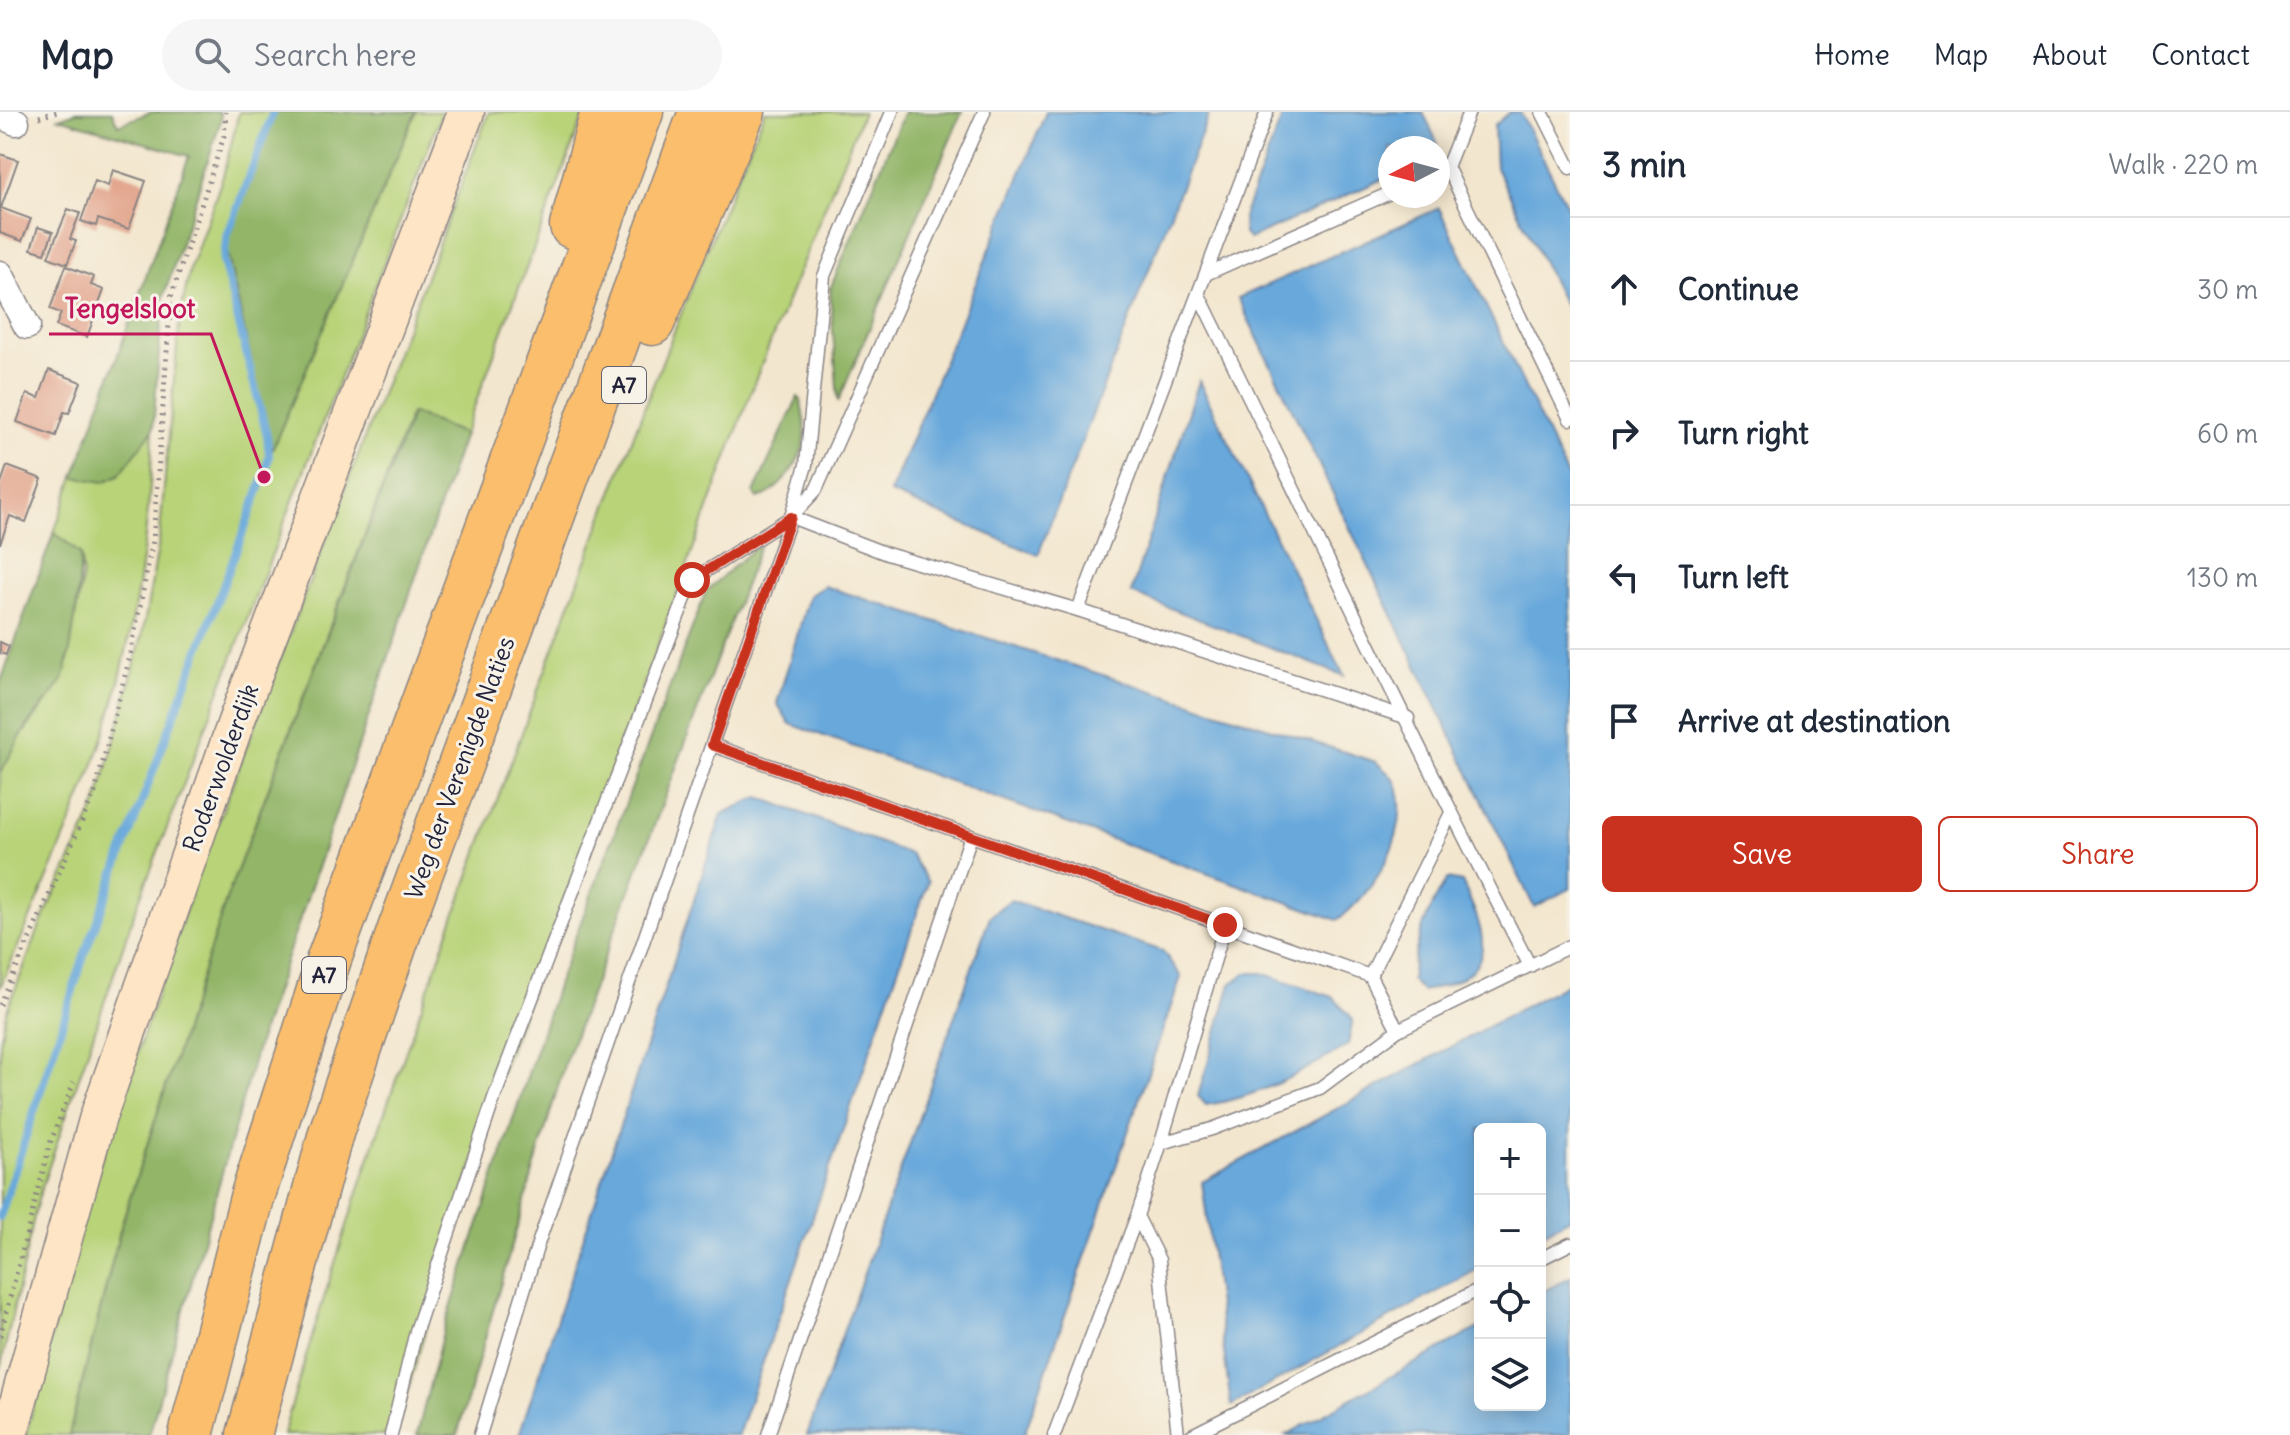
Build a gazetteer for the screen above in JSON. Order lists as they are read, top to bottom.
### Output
{
  "streets": {
    "highway": ["A7", "Weg der Verenigde Naties"],
    "street": ["Roderwolderdijk"]
  },
  "crossings": [
    ["A7", "Weg der Verenigde Naties"]
  ],
  "places": ["Tengelsloot"],
  "north": "left",
  "page": {
    "header": "Map",
    "search": "Search here",
    "nav": [
      "Home",
      "Map",
      "About",
      "Contact"
    ],
    "heading": ["3 min", "Walk · 220 m"],
    "list": [
      ["Continue", "30 m"],
      ["Turn right", "60 m"],
      ["Turn left", "130 m"],
      "Arrive at destination"
    ],
    "buttons": ["Save", "Share"],
    "map_buttons": ["+", "−"]
  }
}
